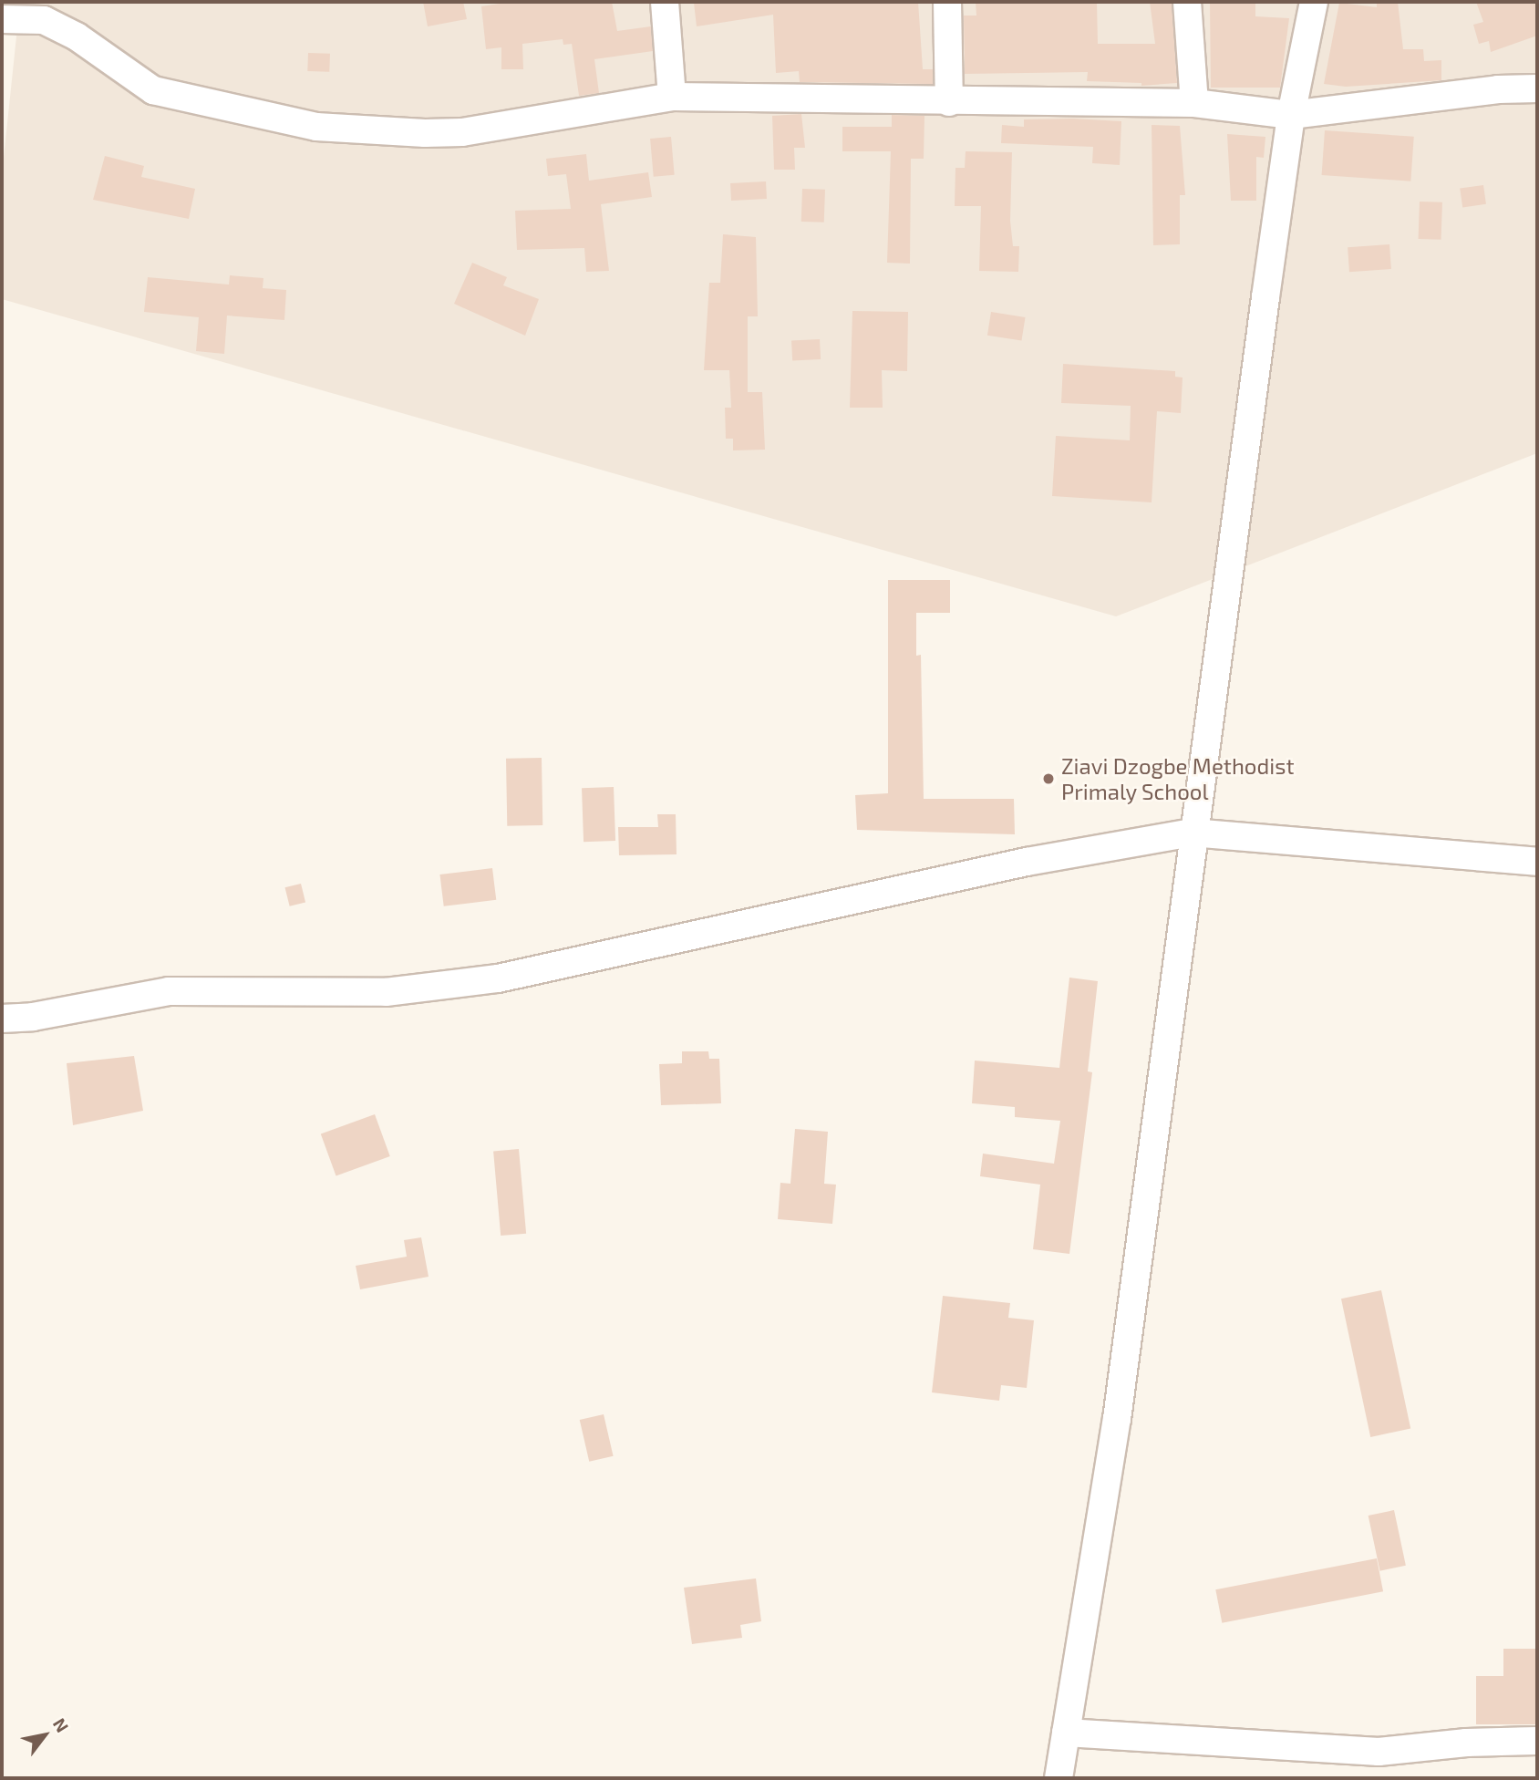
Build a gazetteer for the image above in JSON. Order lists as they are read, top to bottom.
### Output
{
  "places": ["Ziavi Dzogbe Methodist Primaly School"],
  "north": "top right"
}
